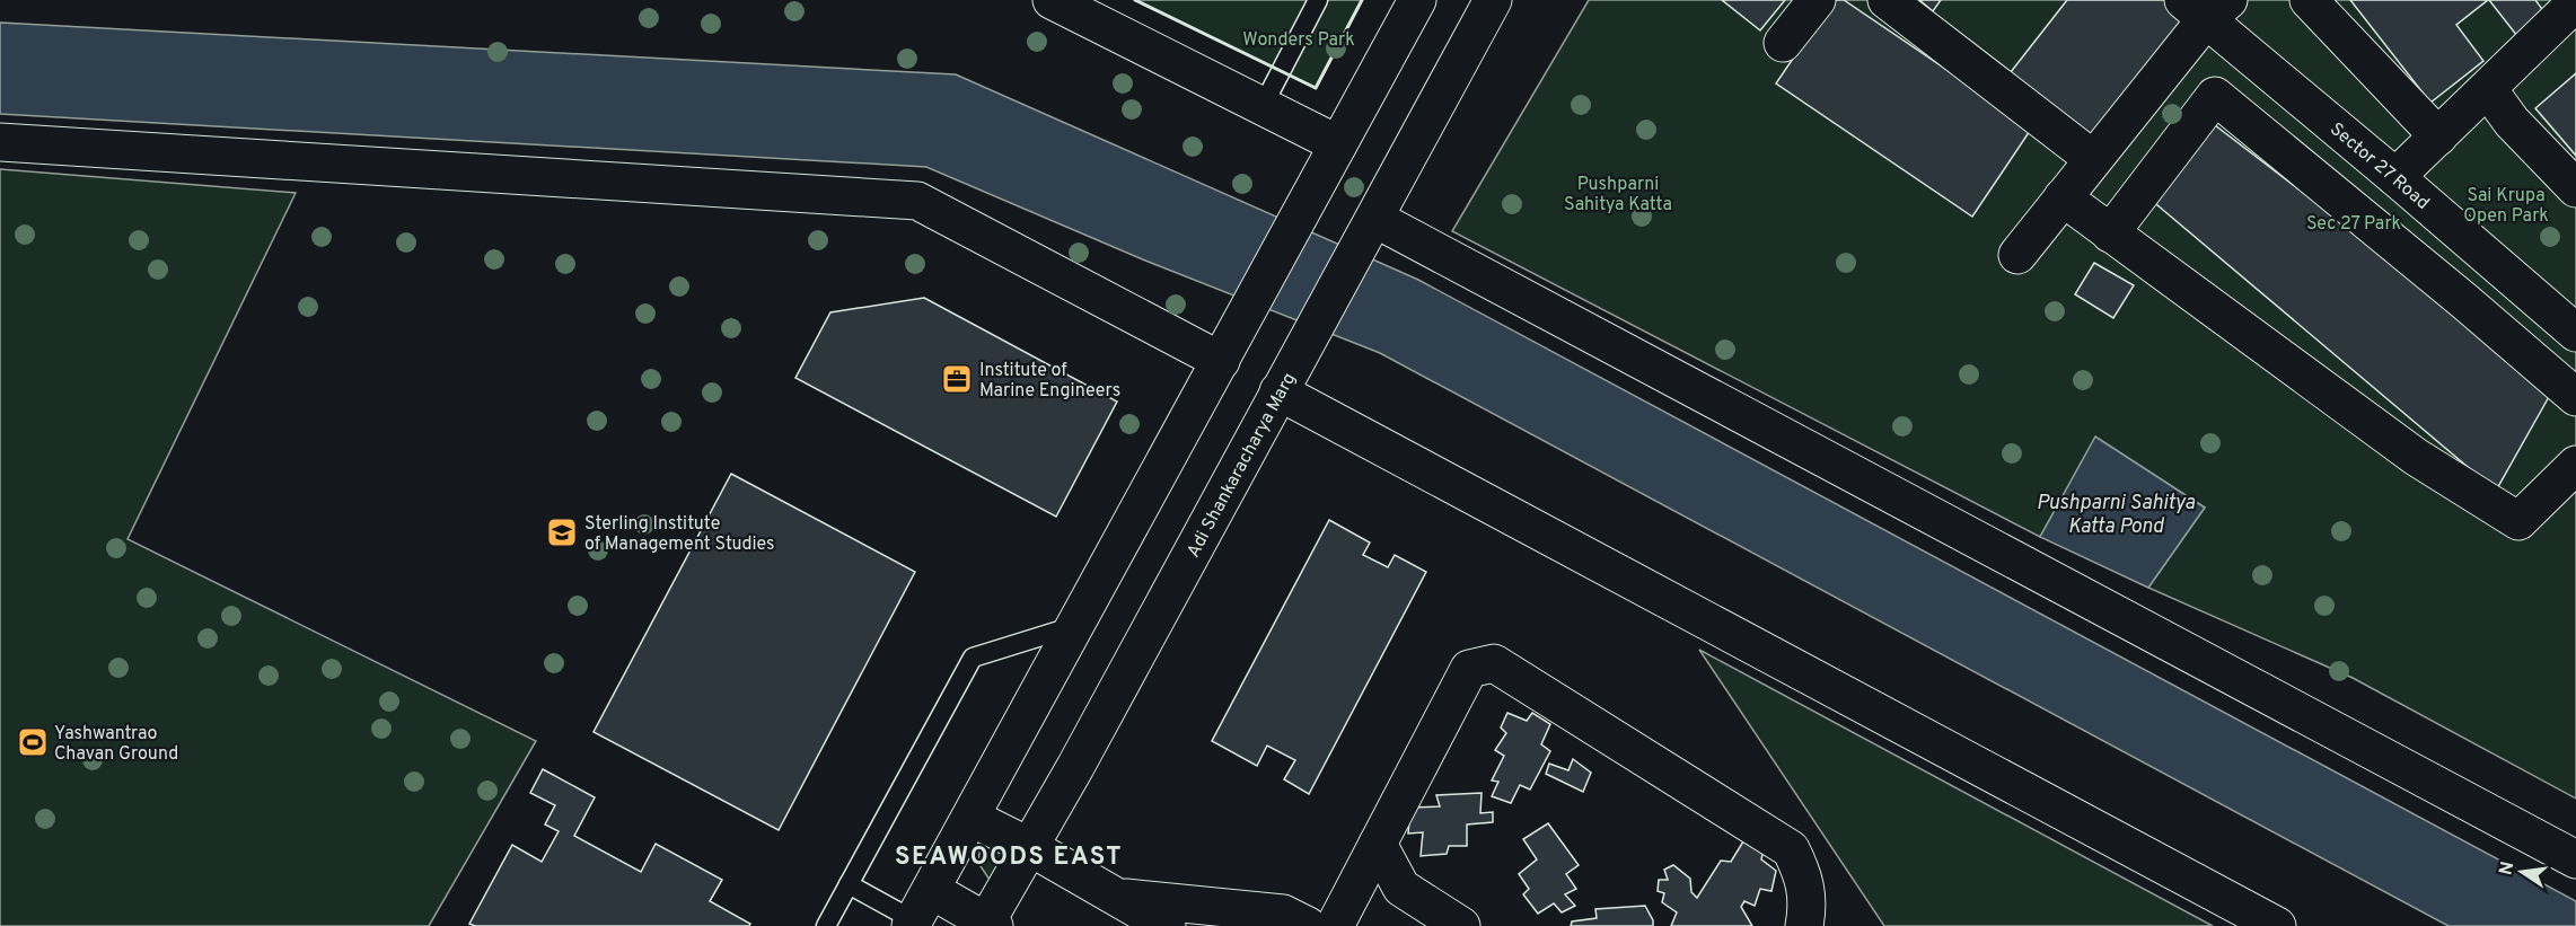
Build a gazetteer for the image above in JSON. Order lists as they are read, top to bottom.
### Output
{
  "streets": {
    "street": ["Sector 27 Road", "Adi Shankaracharya Marg"]
  },
  "districts": ["SEAWOODS EAST"],
  "water": ["Pushparni Sahitya Katta Pond"],
  "parks": [
    "Wonders Park",
    "Pushparni Sahitya Katta",
    "Sai Krupa Open Park",
    "Sec 27 Park"
  ],
  "places": {
    "office": ["Institute of Marine Engineers"],
    "school or university": ["Sterling Institute of Management Studies"],
    "sports": ["Yashwantrao Chavan Ground"]
  },
  "north": "left"
}
